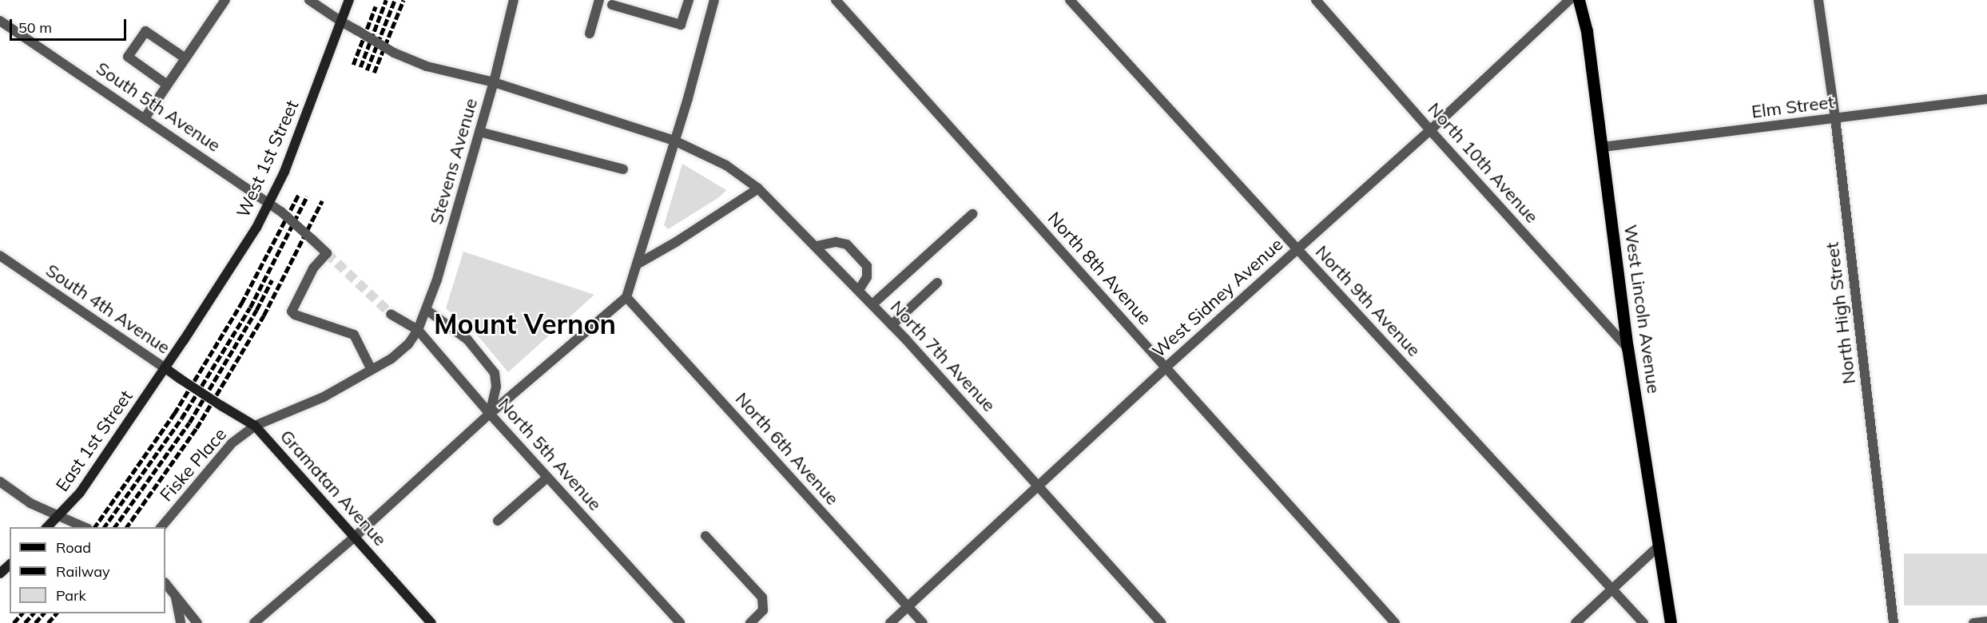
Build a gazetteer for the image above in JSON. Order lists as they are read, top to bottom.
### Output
{
  "streets": {
    "main road": [
      "West 1st Street",
      "South 4th Avenue",
      "West Lincoln Avenue",
      "East 1st Street",
      "Gramatan Avenue"
    ],
    "street": [
      "South 5th Avenue",
      "Elm Street",
      "Stevens Avenue",
      "North 10th Avenue",
      "North 8th Avenue",
      "West Sidney Avenue",
      "North 9th Avenue",
      "North High Street",
      "North 7th Avenue",
      "North 6th Avenue",
      "North 5th Avenue",
      "Fiske Place"
    ]
  },
  "crossings": [
    ["South 5th Avenue", "West 1st Street"],
    ["South 5th Avenue", "Stevens Avenue"],
    ["South 5th Avenue", "Fiske Place"],
    ["Elm Street", "West Lincoln Avenue"],
    ["Elm Street", "North High Street"],
    ["West 1st Street", "South 4th Avenue"],
    ["West 1st Street", "North 7th Avenue"],
    ["West 1st Street", "East 1st Street"],
    ["Stevens Avenue", "North 7th Avenue"],
    ["Stevens Avenue", "North 5th Avenue"],
    ["Stevens Avenue", "Fiske Place"],
    ["North 10th Avenue", "West Sidney Avenue"],
    ["North 10th Avenue", "West Lincoln Avenue"],
    ["North 8th Avenue", "West Sidney Avenue"],
    ["West Sidney Avenue", "North 9th Avenue"],
    ["West Sidney Avenue", "North 7th Avenue"],
    ["West Sidney Avenue", "North 6th Avenue"],
    ["South 4th Avenue", "East 1st Street"],
    ["South 4th Avenue", "Gramatan Avenue"],
    ["Fiske Place", "Gramatan Avenue"]
  ],
  "districts": ["Mount Vernon"],
  "legend": ["Road", "Railway", "Park"],
  "scale_bar": "50 m"
}
